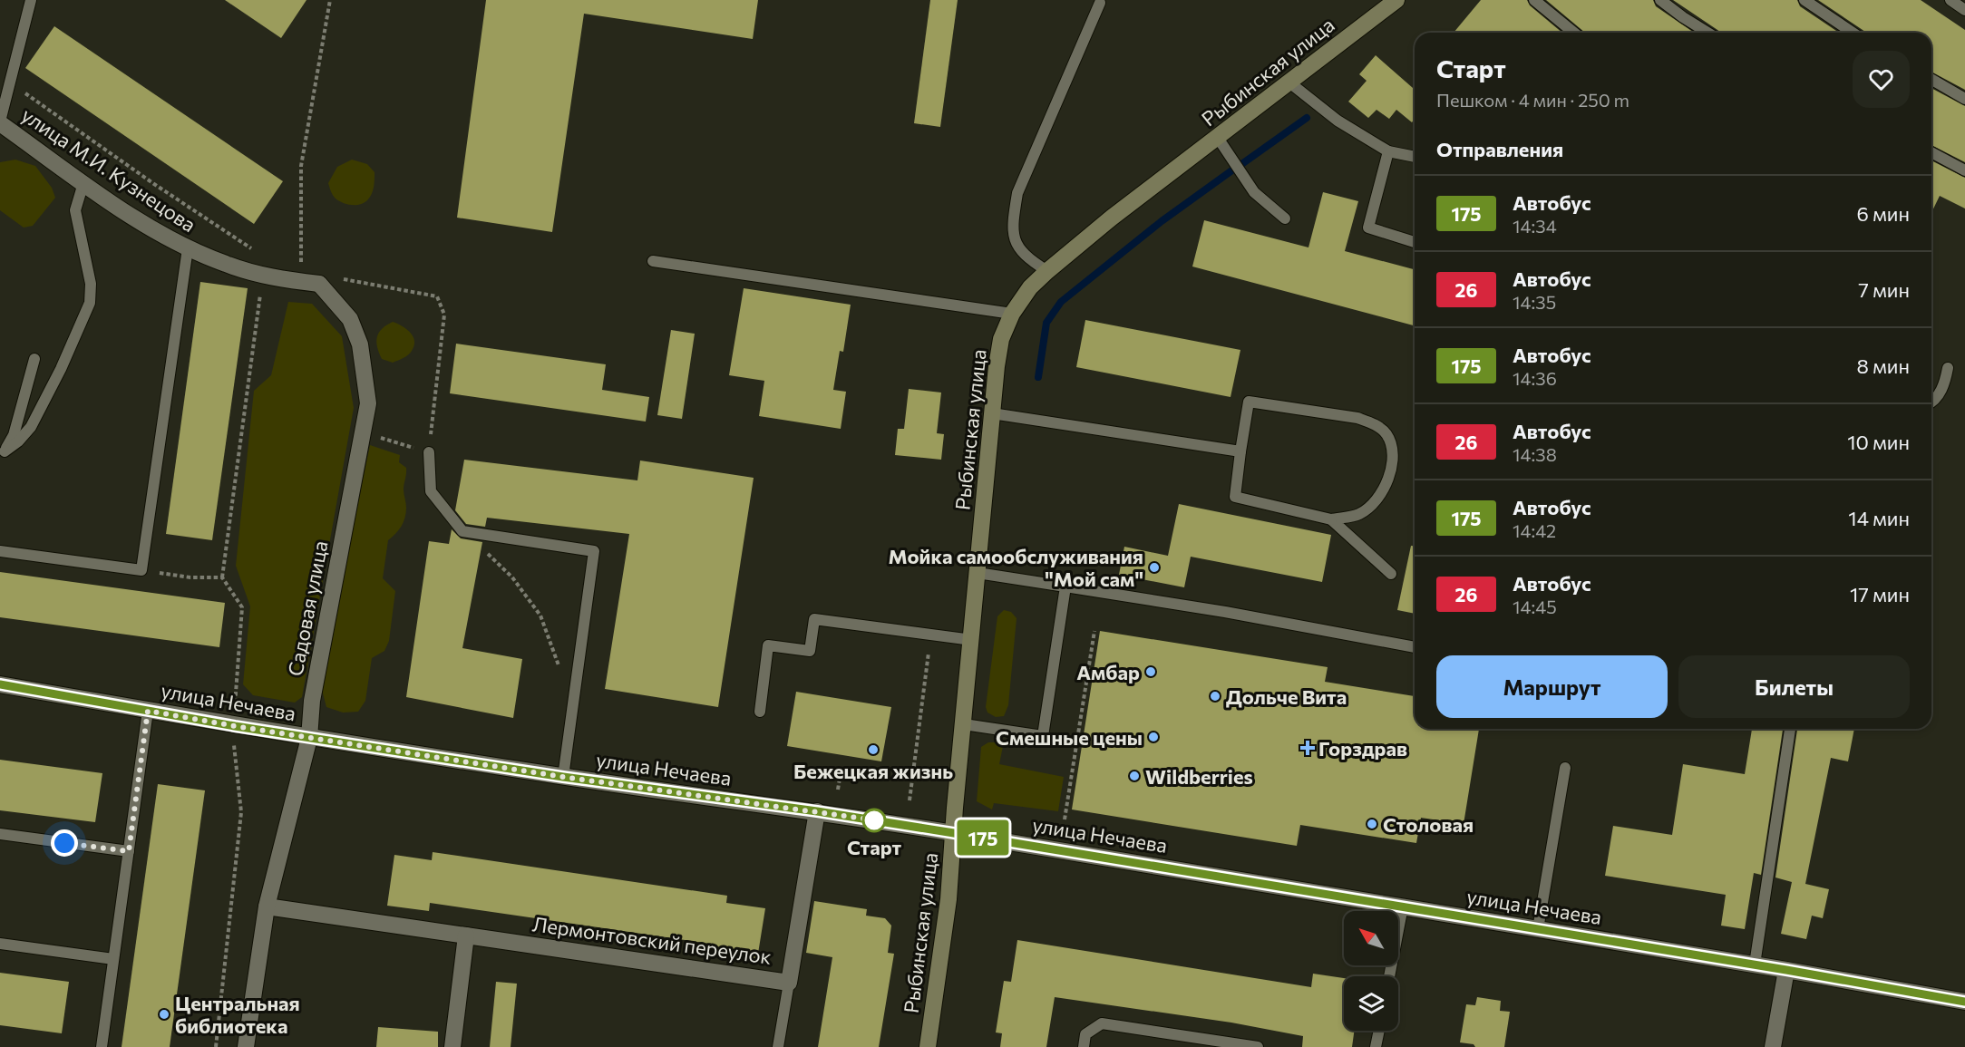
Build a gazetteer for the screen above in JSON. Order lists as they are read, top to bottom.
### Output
{
  "streets": {
    "main road": ["Рыбинская улица"],
    "street": [
      "улица М.И. Кузнецова",
      "Садовая улица",
      "улица Нечаева",
      "Лермонтовский переулок"
    ]
  },
  "crossings": [
    ["Рыбинская улица", "улица Нечаева"],
    ["улица М.И. Кузнецова", "Садовая улица"],
    ["Садовая улица", "улица Нечаева"],
    ["Садовая улица", "Лермонтовский переулок"],
    ["улица Нечаева", "Лермонтовский переулок"]
  ],
  "places": {
    "other": [
      "Мойка самообслуживания \"Мой сам\"",
      "Амбар",
      "Дольче Вита",
      "Смешные цены",
      "Бежецкая жизнь",
      "Wildberries",
      "Старт",
      "Столовая",
      "Центральная библиотека"
    ],
    "health": ["Горздрав"]
  },
  "lines": ["bus line 175"],
  "north": "top left",
  "page": {
    "on_map": "175",
    "heading": [
      ["Старт", "Пешком · 4 мин · 250 m"],
      "Отправления"
    ],
    "list": [
      {
        "mark": "175",
        "name": "Автобус",
        "note": "14:34",
        "value": "6 мин"
      },
      {
        "mark": "26",
        "name": "Автобус",
        "note": "14:35",
        "value": "7 мин"
      },
      {
        "mark": "175",
        "name": "Автобус",
        "note": "14:36",
        "value": "8 мин"
      },
      {
        "mark": "26",
        "name": "Автобус",
        "note": "14:38",
        "value": "10 мин"
      },
      {
        "mark": "175",
        "name": "Автобус",
        "note": "14:42",
        "value": "14 мин"
      },
      {
        "mark": "26",
        "name": "Автобус",
        "note": "14:45",
        "value": "17 мин"
      }
    ],
    "buttons": ["Маршрут", "Билеты"]
  }
}
